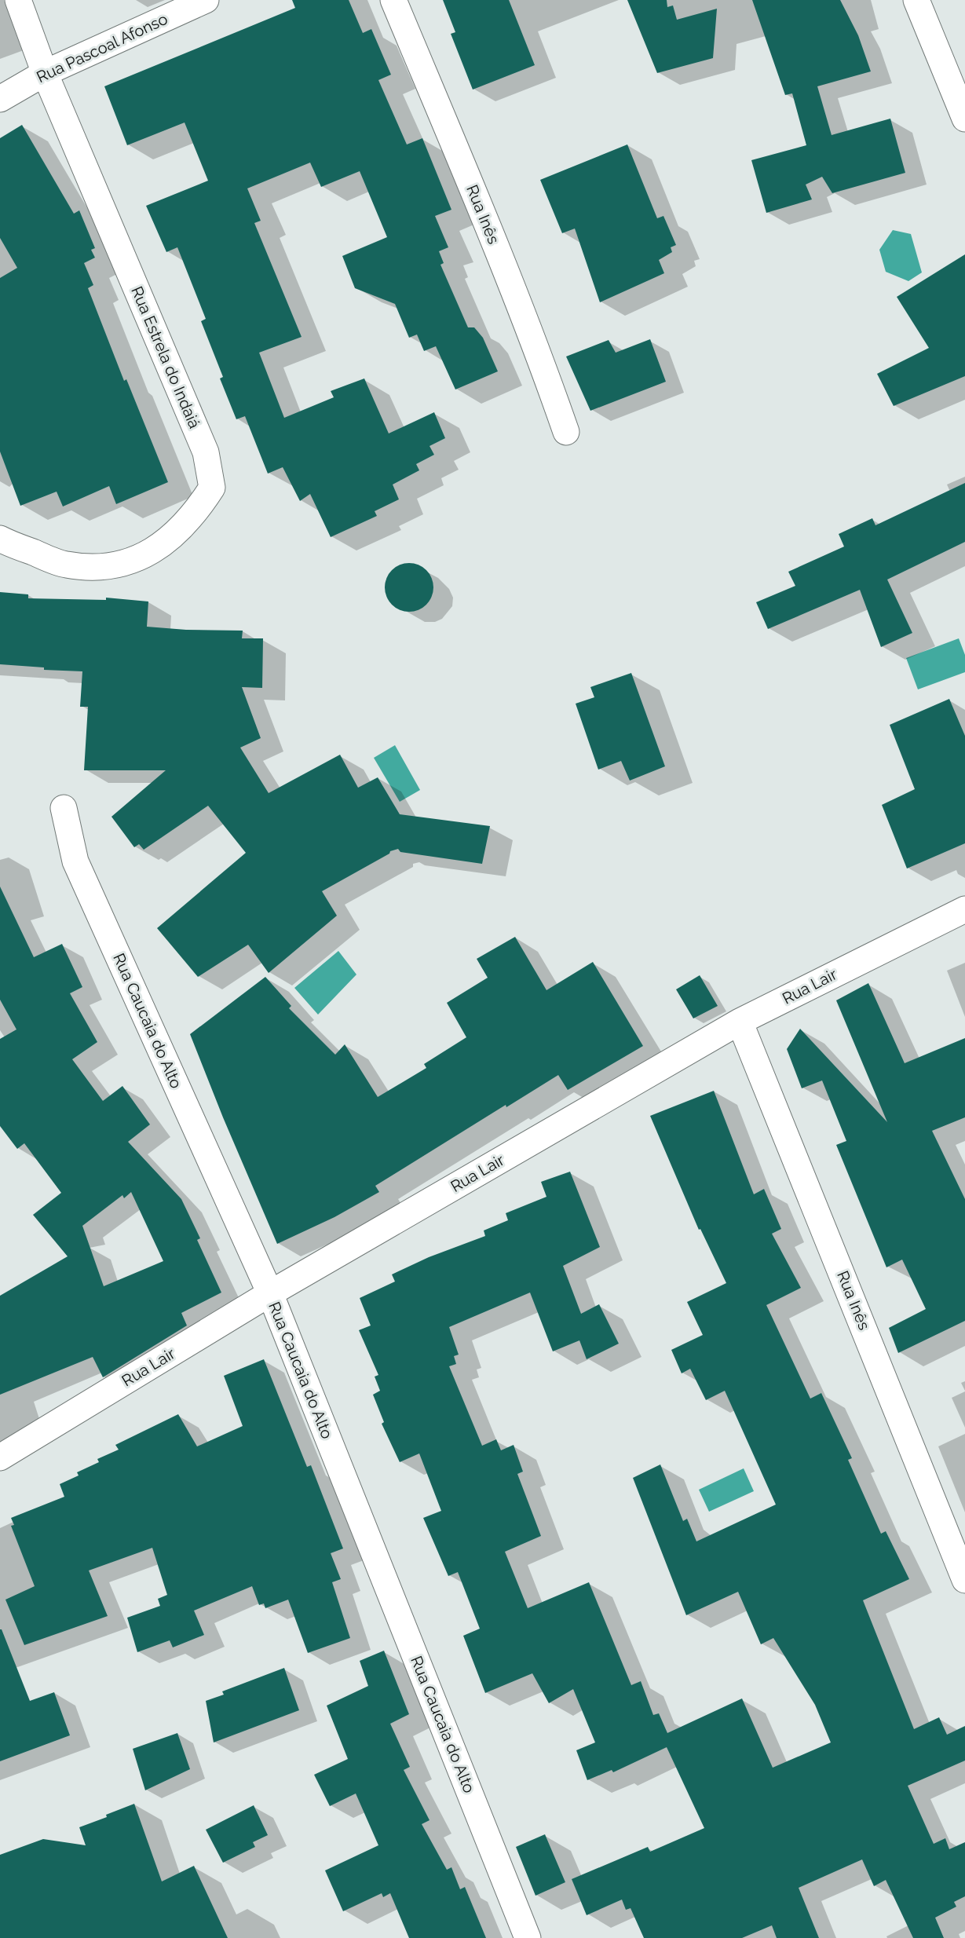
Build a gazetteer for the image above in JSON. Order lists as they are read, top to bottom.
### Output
{
  "streets": {
    "street": [
      "Rua Pascoal Afonso",
      "Rua Inês",
      "Rua Estrela do Indaiá",
      "Rua Lair",
      "Rua Caucaia do Alto"
    ]
  },
  "crossings": [
    ["Rua Pascoal Afonso", "Rua Estrela do Indaiá"],
    ["Rua Inês", "Rua Lair"],
    ["Rua Lair", "Rua Caucaia do Alto"]
  ]
}
